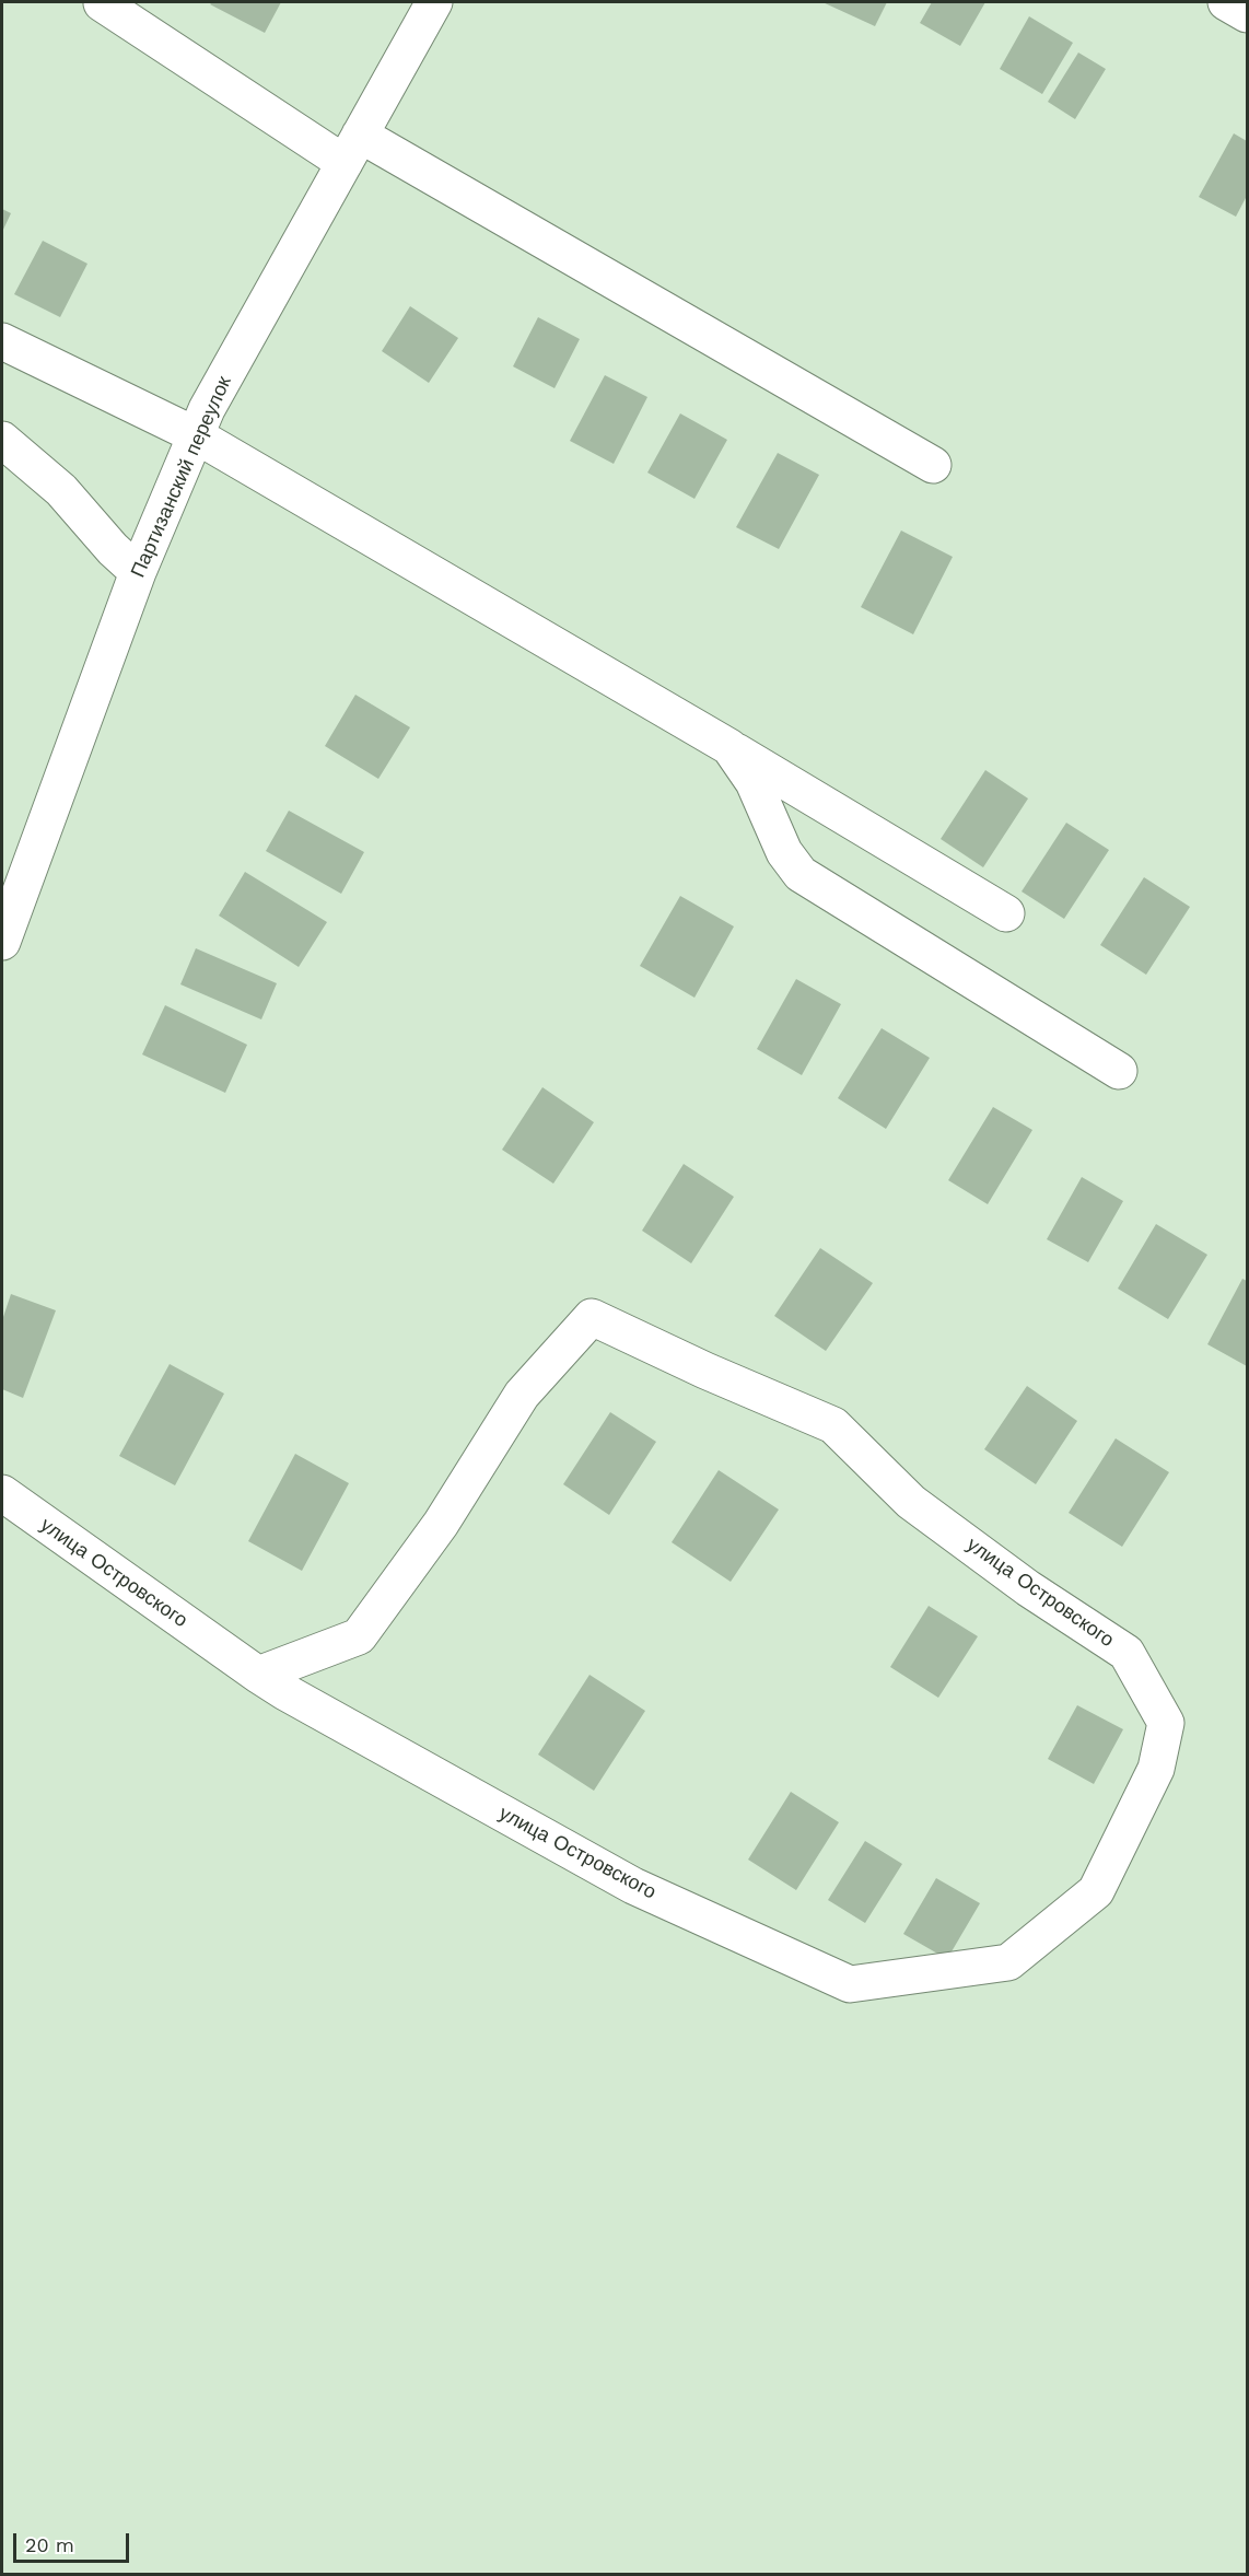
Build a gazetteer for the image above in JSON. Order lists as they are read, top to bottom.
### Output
{
  "streets": {
    "street": ["Партизанский переулок", "улица Островского"]
  },
  "scale_bar": "20 m"
}
